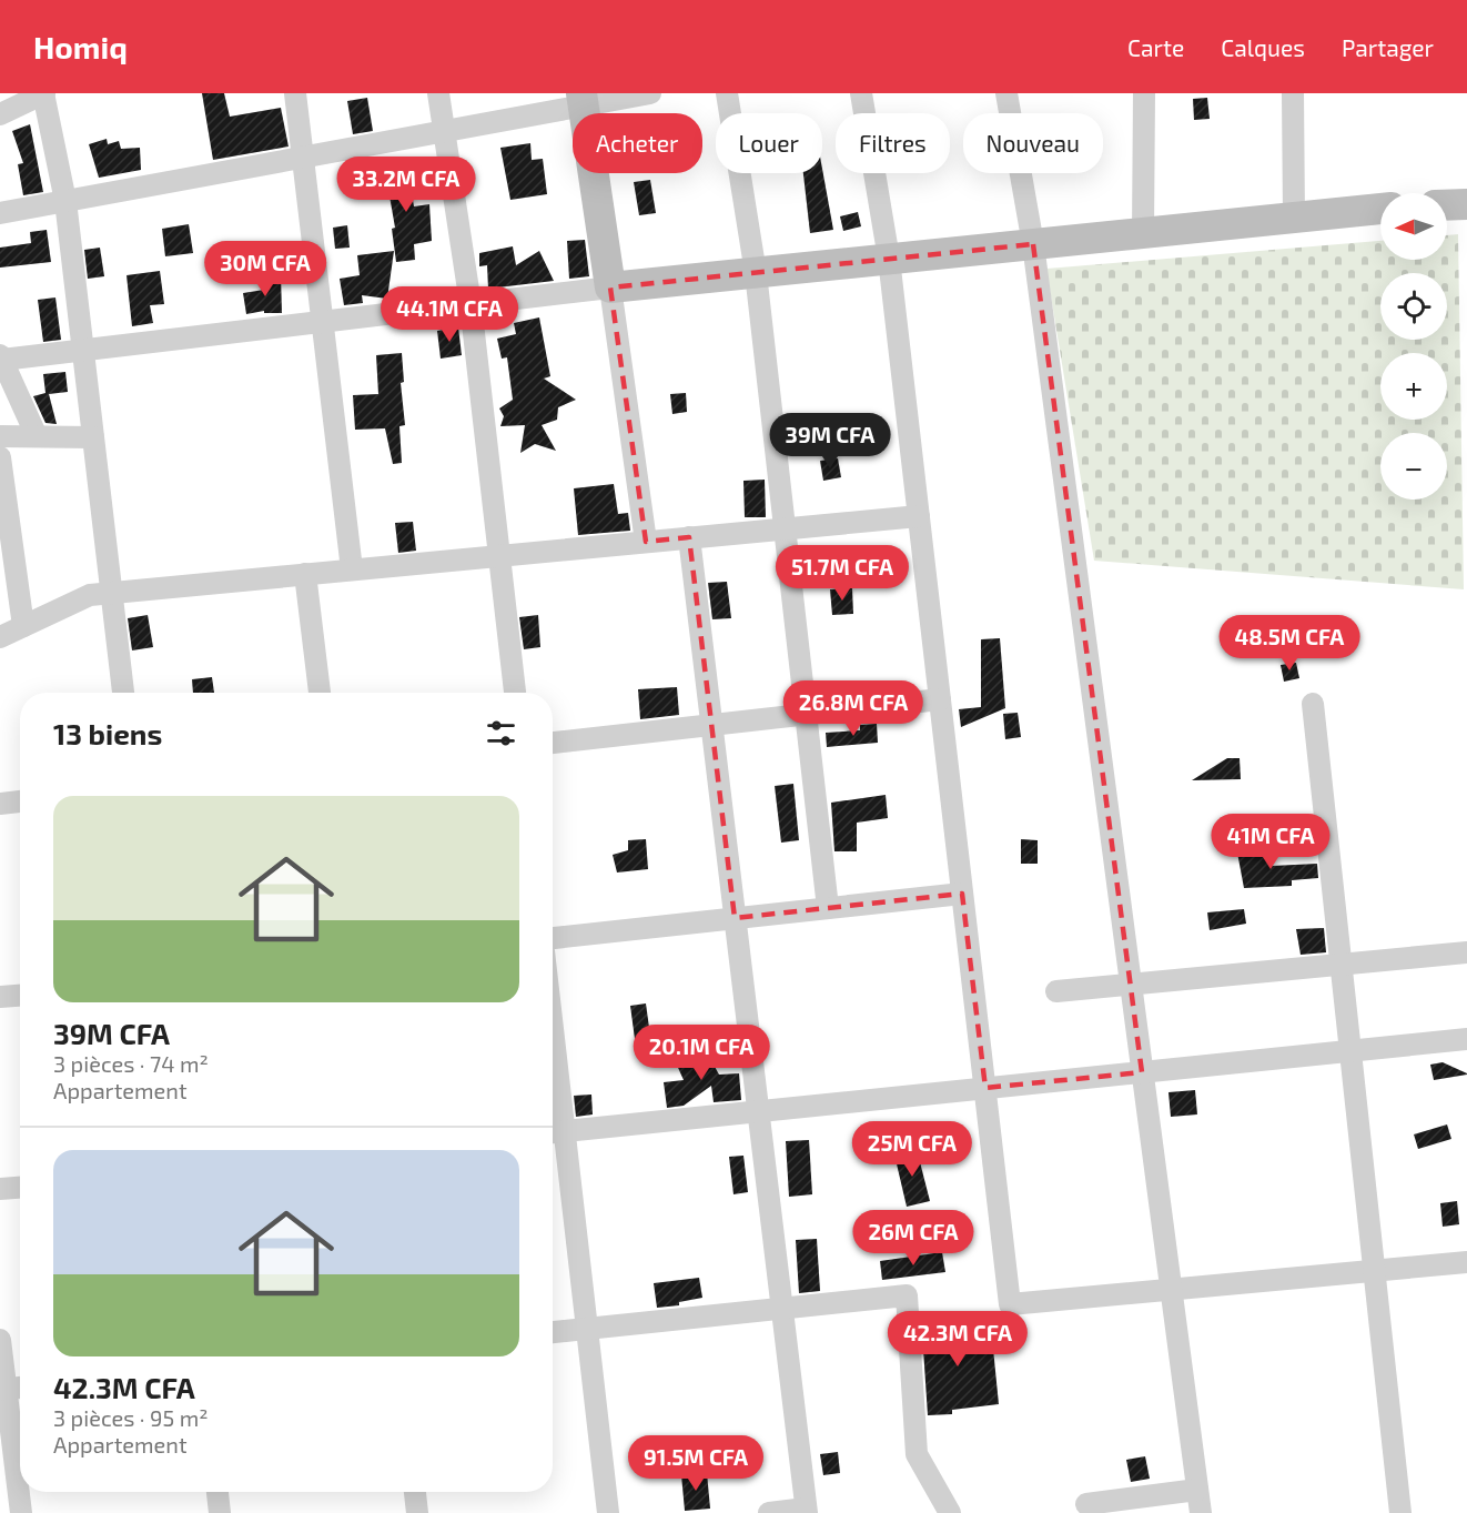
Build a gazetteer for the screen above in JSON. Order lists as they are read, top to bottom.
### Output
{
  "north": "left",
  "page": {
    "header": "Homiq",
    "nav": ["Carte", "Calques", "Partager"],
    "chip": [
      "Acheter",
      "Louer",
      "Filtres",
      "Nouveau"
    ],
    "price": [
      "33.2M CFA",
      "30M CFA",
      "44.1M CFA",
      "39M CFA",
      "51.7M CFA",
      "48.5M CFA",
      "26.8M CFA",
      "41M CFA",
      "20.1M CFA",
      "25M CFA",
      "26M CFA",
      "42.3M CFA",
      "91.5M CFA"
    ],
    "map_buttons": ["+", "−"],
    "heading": "13 biens",
    "list": [
      {
        "name": "39M CFA",
        "note": "3 pièces · 74 m² · Appartement"
      },
      {
        "name": "42.3M CFA",
        "note": "3 pièces · 95 m² · Appartement"
      }
    ]
  }
}
